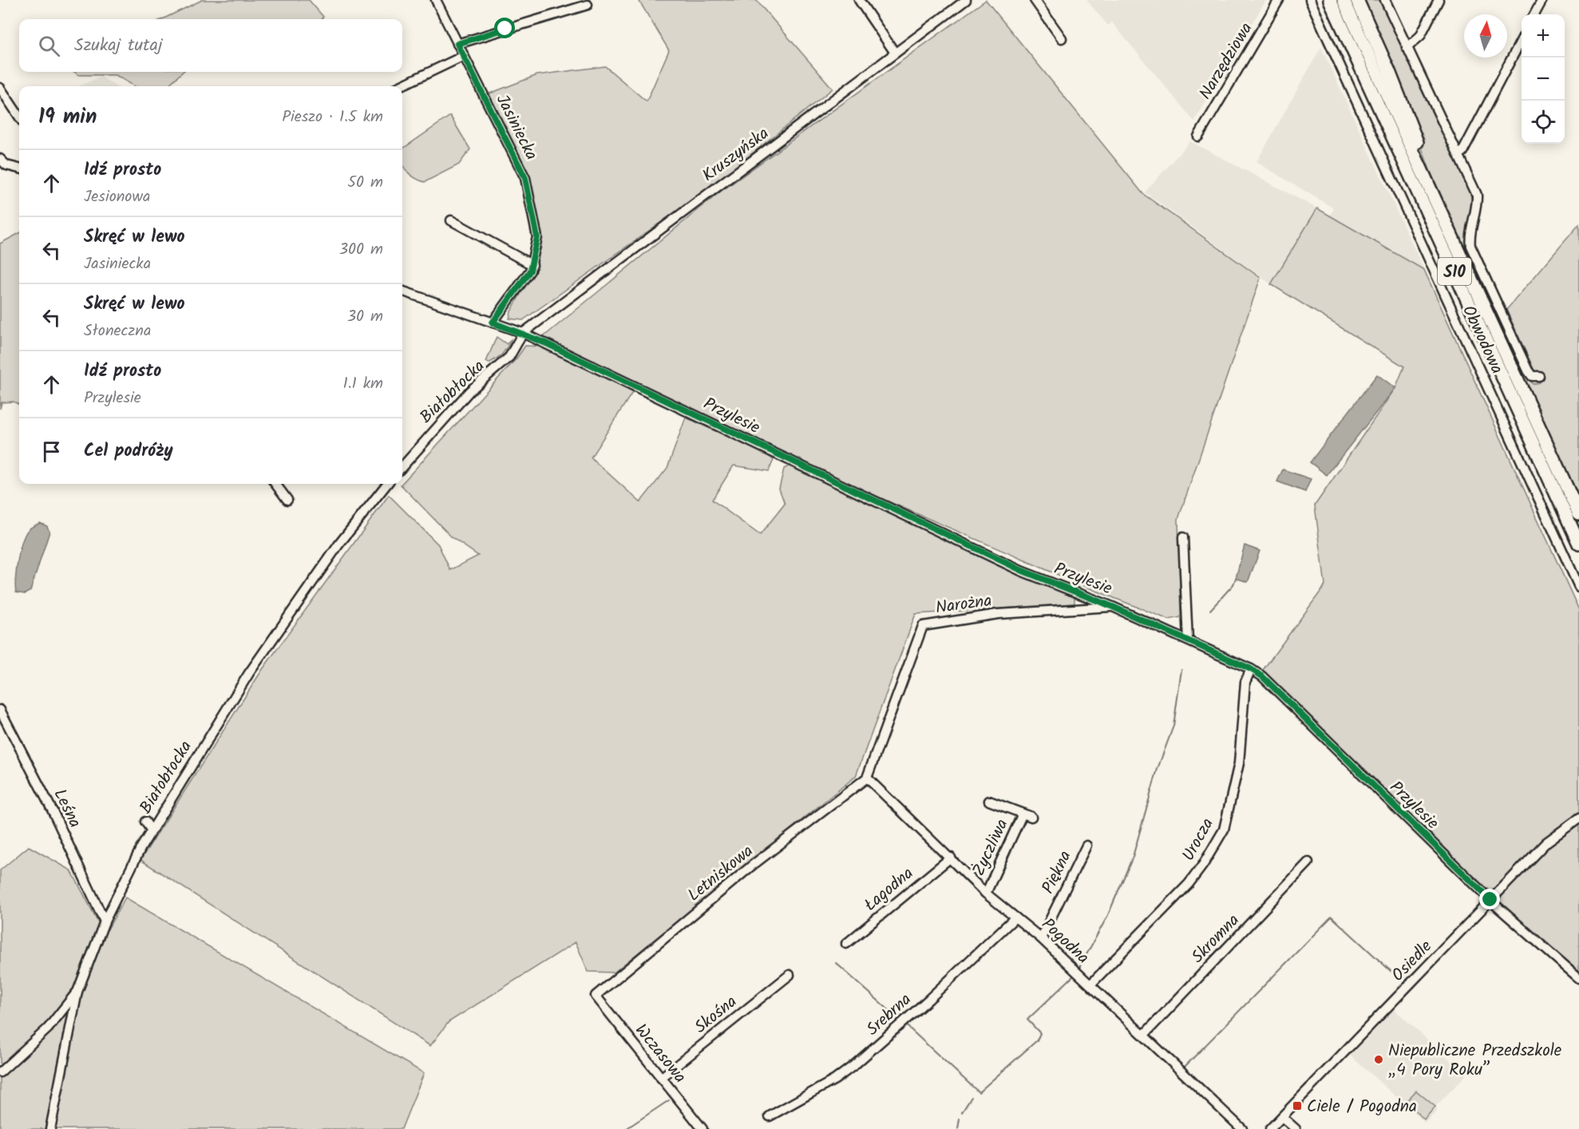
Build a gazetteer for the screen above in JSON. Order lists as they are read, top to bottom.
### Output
{
  "streets": {
    "highway": ["S10"],
    "street": [
      "Narzędziowa",
      "Jasiniecka",
      "Kruszyńska",
      "Obwodowa",
      "Białobłocka",
      "Przylesie",
      "Narożna",
      "Leśna",
      "Urocza",
      "Życzliwa",
      "Piękna",
      "Letniskowa",
      "Łagodna",
      "Skromna",
      "Pogodna",
      "Osiedle",
      "Skośna",
      "Srebrna",
      "Wczasowa"
    ]
  },
  "crossings": [
    ["Jasiniecka", "Przylesie"],
    ["Kruszyńska", "Białobłocka"],
    ["Kruszyńska", "Przylesie"],
    ["Białobłocka", "Przylesie"],
    ["Białobłocka", "Leśna"],
    ["Przylesie", "Narożna"],
    ["Przylesie", "Urocza"],
    ["Przylesie", "Osiedle"],
    ["Narożna", "Letniskowa"],
    ["Narożna", "Pogodna"],
    ["Urocza", "Pogodna"],
    ["Życzliwa", "Pogodna"],
    ["Piękna", "Pogodna"],
    ["Letniskowa", "Pogodna"],
    ["Letniskowa", "Wczasowa"],
    ["Łagodna", "Pogodna"],
    ["Skromna", "Pogodna"],
    ["Pogodna", "Srebrna"],
    ["Skośna", "Wczasowa"]
  ],
  "places": {
    "other": ["Niepubliczne Przedszkole „4 Pory Roku”"],
    "transit": ["Ciele / Pogodna"]
  },
  "north": "top",
  "page": {
    "map_buttons": ["+", "−"],
    "search": "Szukaj tutaj",
    "heading": ["19 min", "Pieszo · 1.5 km"],
    "list": [
      ["Idź prosto", "Jesionowa", "50 m"],
      ["Skręć w lewo", "Jasiniecka", "300 m"],
      ["Skręć w lewo", "Słoneczna", "30 m"],
      ["Idź prosto", "Przylesie", "1.1 km"],
      "Cel podróży"
    ]
  }
}
